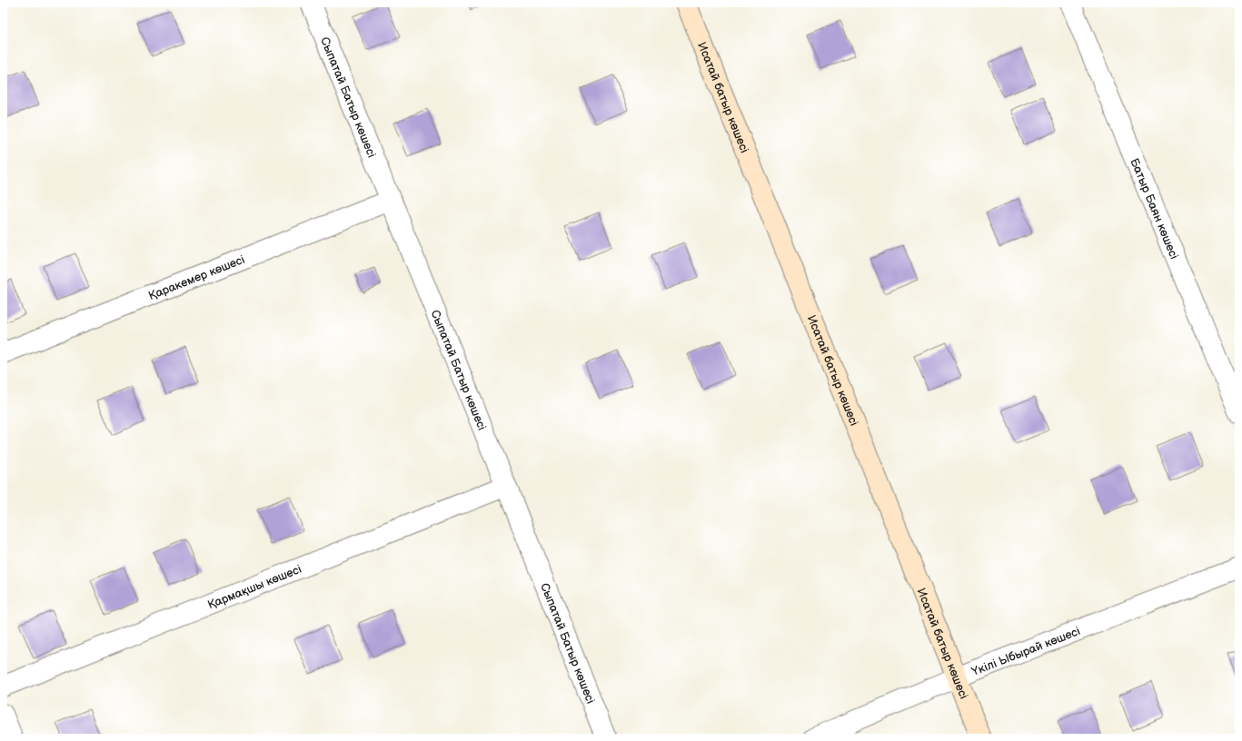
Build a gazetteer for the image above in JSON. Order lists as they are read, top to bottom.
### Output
{
  "streets": {
    "street": [
      "Сыпатай Батыр көшесі",
      "Исатай батыр көшесі",
      "Батыр Баян көшесі",
      "Қаракемер көшесі",
      "Қармақшы көшесі",
      "Үкілі Ыбырай көшесі"
    ]
  },
  "crossings": [
    ["Сыпатай Батыр көшесі", "Қаракемер көшесі"],
    ["Сыпатай Батыр көшесі", "Қармақшы көшесі"],
    ["Исатай батыр көшесі", "Үкілі Ыбырай көшесі"]
  ]
}
